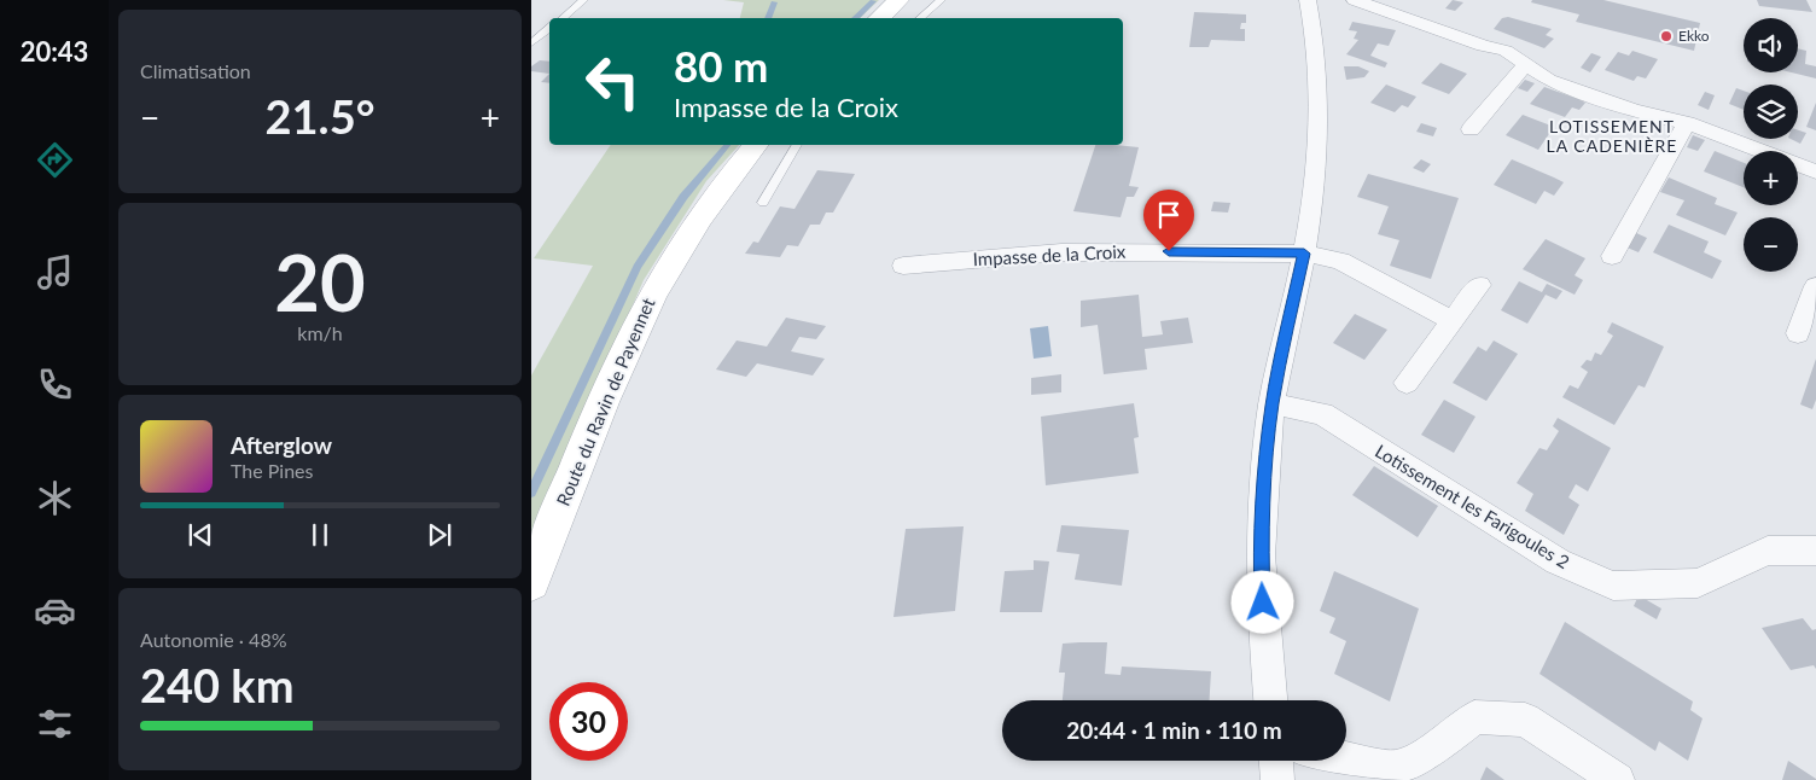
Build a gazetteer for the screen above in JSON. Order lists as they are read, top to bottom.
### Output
{
  "streets": {
    "street": ["Impasse de la Croix", "Route du Ravin de Payennet", "Lotissement les Farigoules 2"]
  },
  "districts": ["LOTISSEMENT LA CADENIÈRE"],
  "places": ["Ekko"],
  "page": {
    "tabs": "20:43",
    "tile": [
      "Climatisation",
      ["20", "km/h"],
      ["Autonomie · 48%", "240 km"]
    ],
    "map_buttons": ["+", "−"],
    "turn": ["80 m", "Impasse de la Croix"],
    "heat": ["−", "21.5°", "+"],
    "song": ["Afterglow", "The Pines"],
    "limit": "30",
    "trip": "20:44 · 1 min · 110 m"
  }
}
